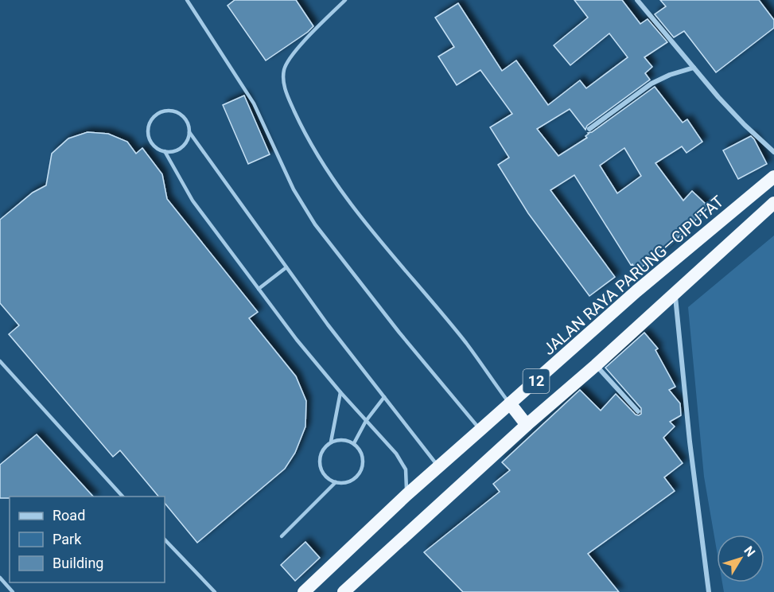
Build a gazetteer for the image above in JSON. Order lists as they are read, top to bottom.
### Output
{
  "streets": {
    "highway": ["JALAN RAYA PARUNG—CIPUTAT", "12"]
  },
  "legend": ["Road", "Park", "Building"],
  "north": "top right"
}
